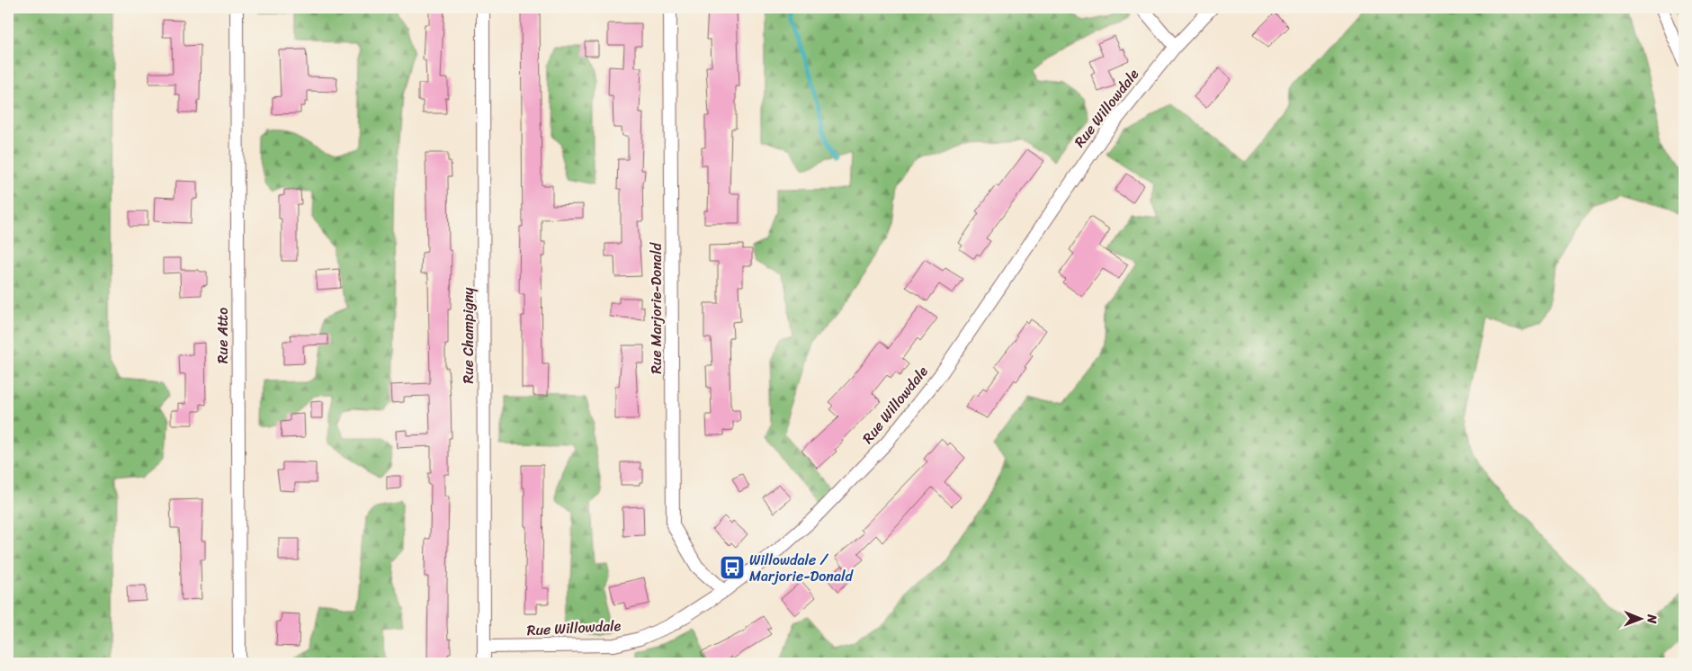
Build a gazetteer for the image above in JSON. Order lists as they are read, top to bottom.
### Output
{
  "streets": {
    "street": [
      "Rue Willowdale",
      "Rue Marjorie-Donald",
      "Rue Atto",
      "Rue Champigny"
    ]
  },
  "crossings": [
    ["Rue Willowdale", "Rue Marjorie-Donald"],
    ["Rue Willowdale", "Rue Champigny"]
  ],
  "places": {
    "bus stop": ["Willowdale / Marjorie-Donald"]
  },
  "north": "right"
}
